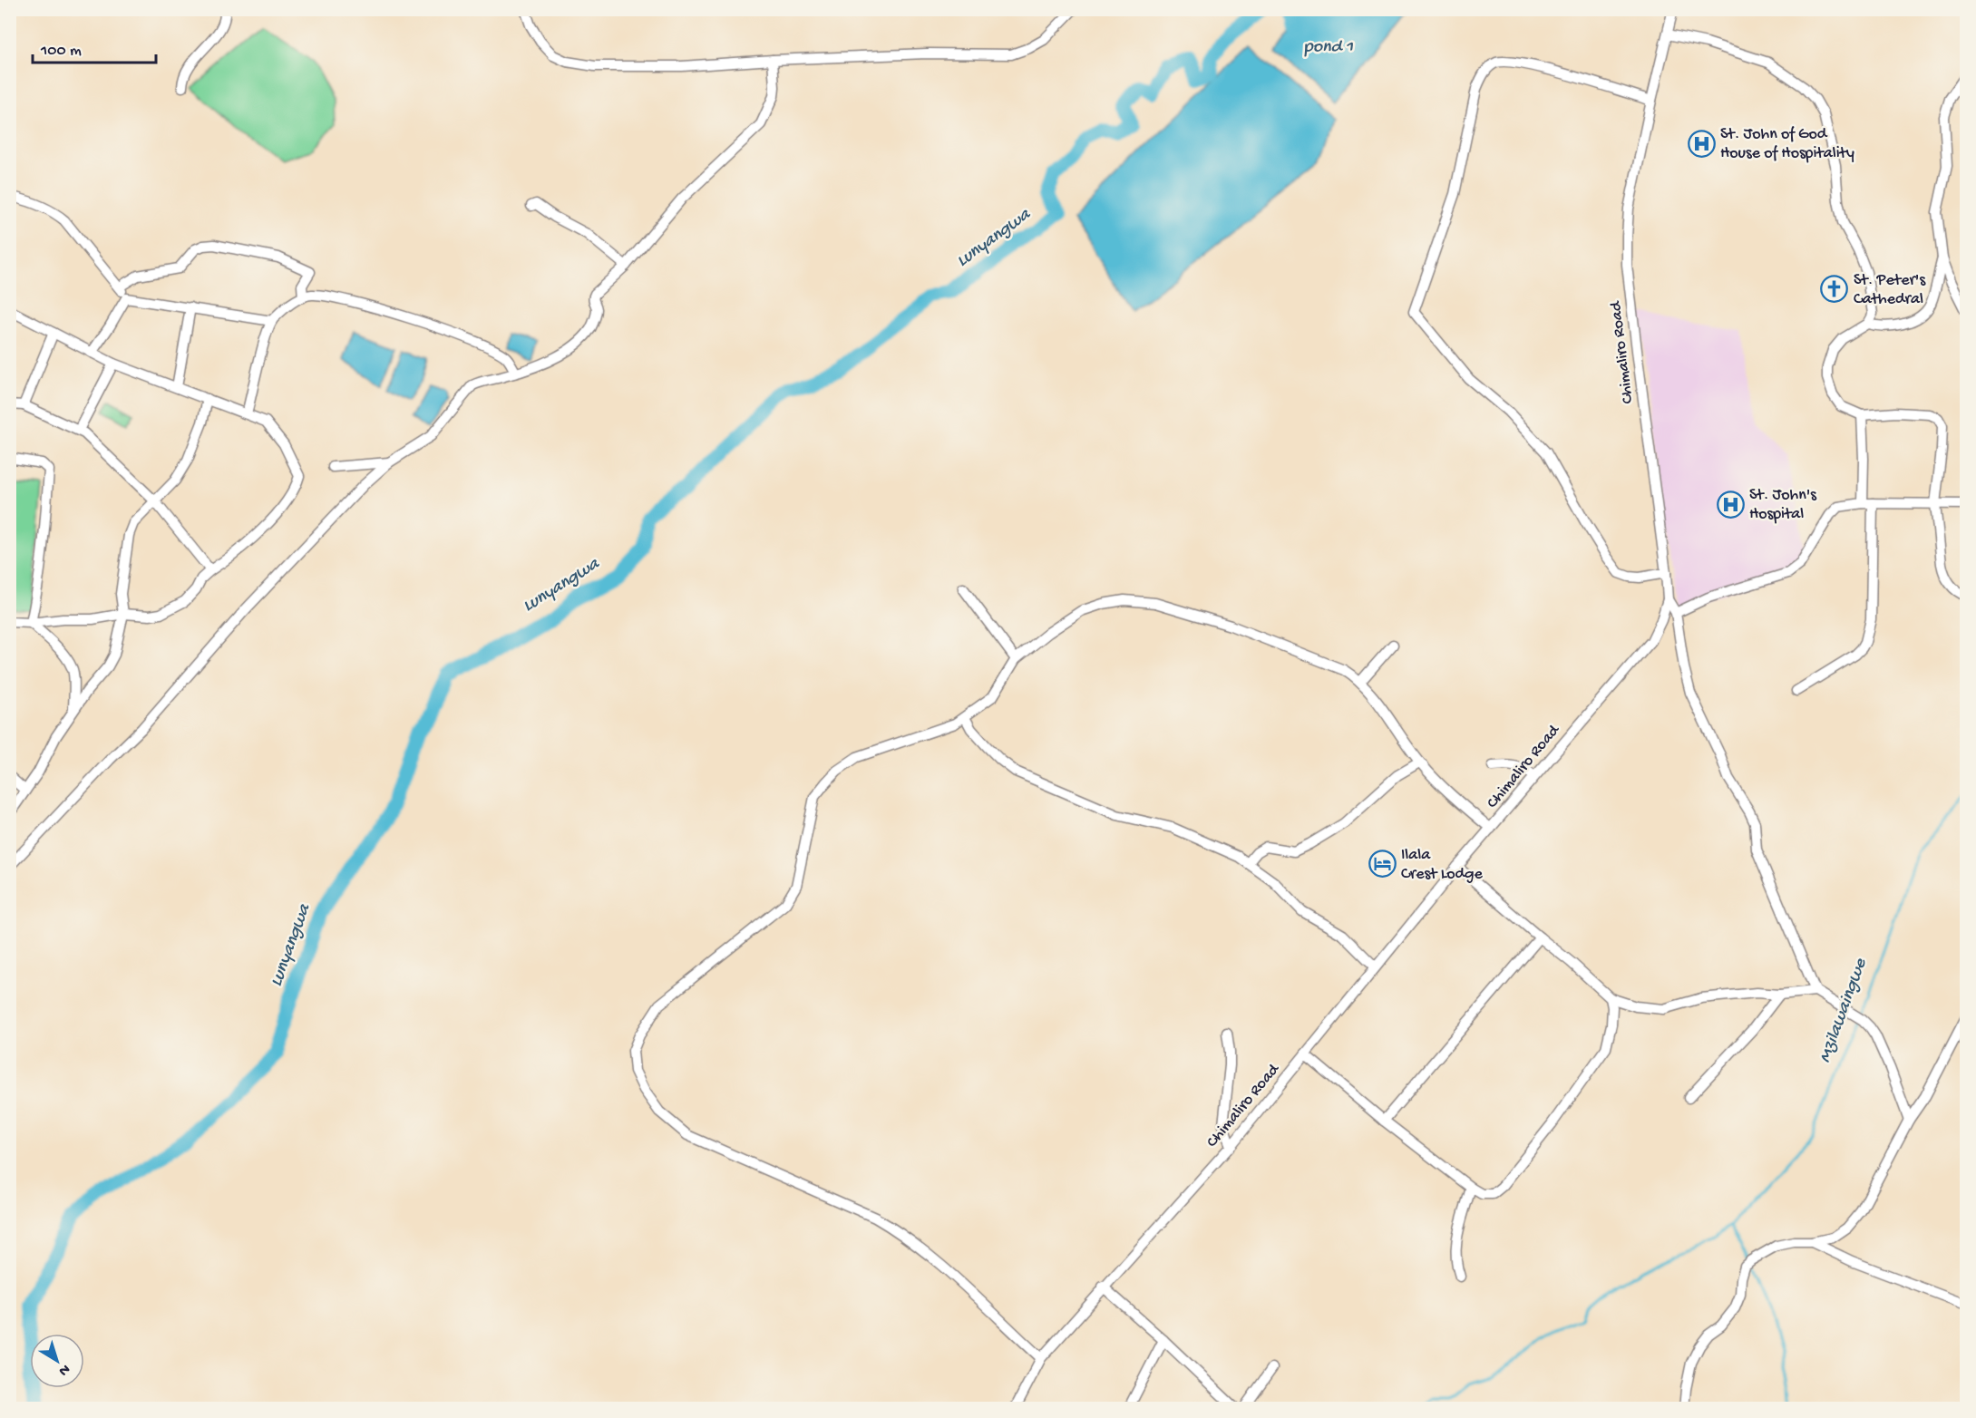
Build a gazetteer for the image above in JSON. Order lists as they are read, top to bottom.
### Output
{
  "streets": {
    "street": ["Chimaliro Road"]
  },
  "water": ["pond 1", "Lunyangwa", "Mzilawaingwe"],
  "places": {
    "hospital": ["St. John of God House of Hospitality", "St. John's Hospital"],
    "church": ["St. Peter's Cathedral"],
    "hotel": ["Ilala Crest Lodge"]
  },
  "scale_bar": "100 m",
  "north": "bottom right"
}
